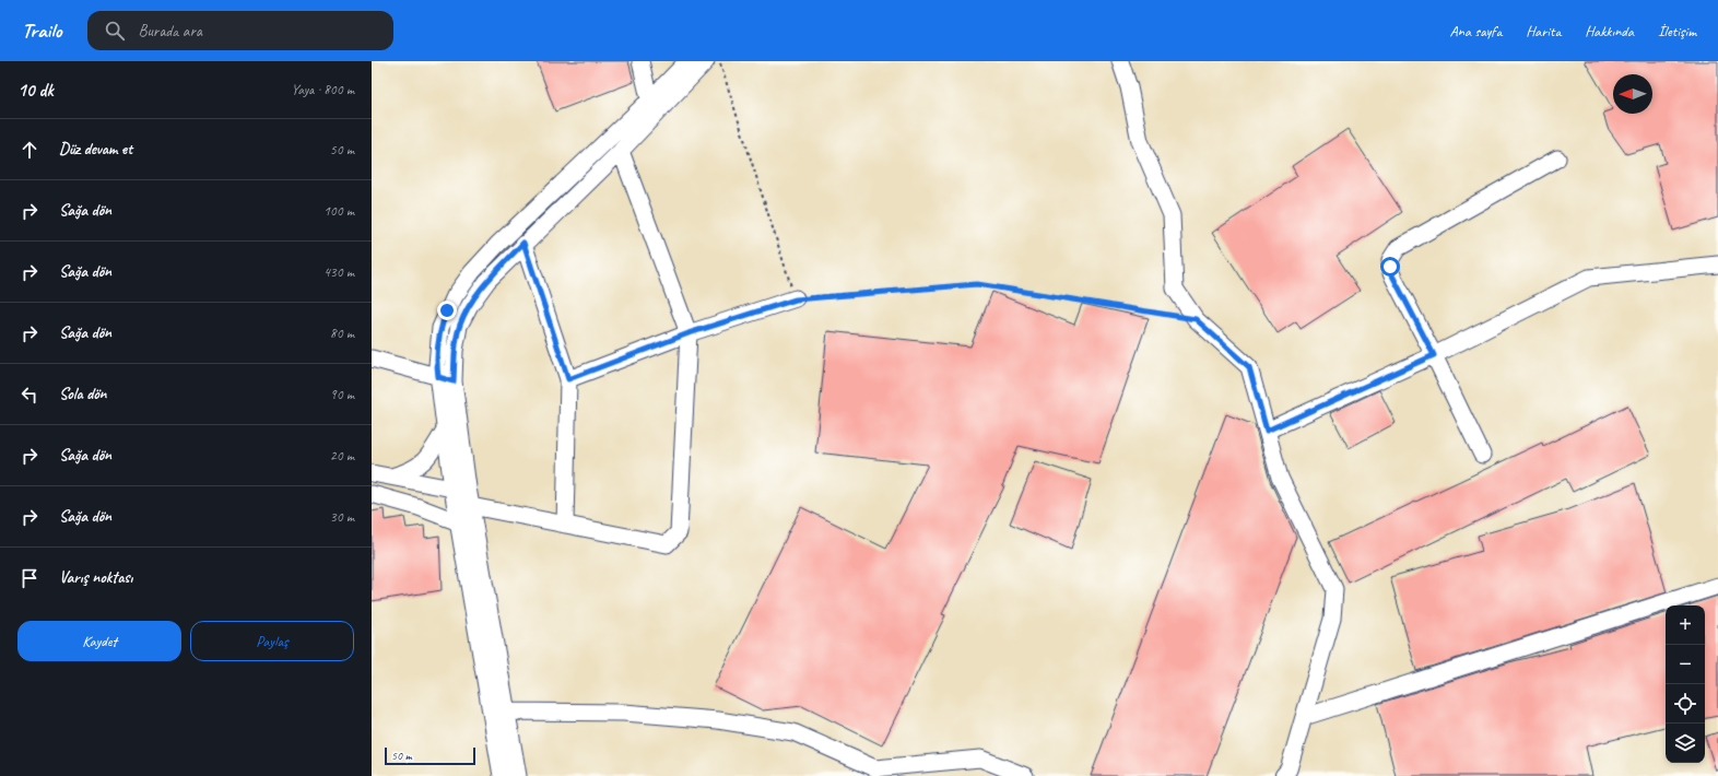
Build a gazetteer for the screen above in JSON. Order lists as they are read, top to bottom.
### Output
{
  "scale_bar": "50 m",
  "north": "left",
  "page": {
    "header": "Trailo",
    "search": "Burada ara",
    "nav": [
      "Ana sayfa",
      "Harita",
      "Hakkında",
      "İletişim"
    ],
    "heading": ["10 dk", "Yaya · 800 m"],
    "list": [
      ["Düz devam et", "50 m"],
      ["Sağa dön", "100 m"],
      ["Sağa dön", "430 m"],
      ["Sağa dön", "80 m"],
      ["Sola dön", "90 m"],
      ["Sağa dön", "20 m"],
      ["Sağa dön", "30 m"],
      "Varış noktası"
    ],
    "map_buttons": ["+", "−"],
    "buttons": ["Kaydet", "Paylaş"],
    "scale": "50 m"
  }
}
